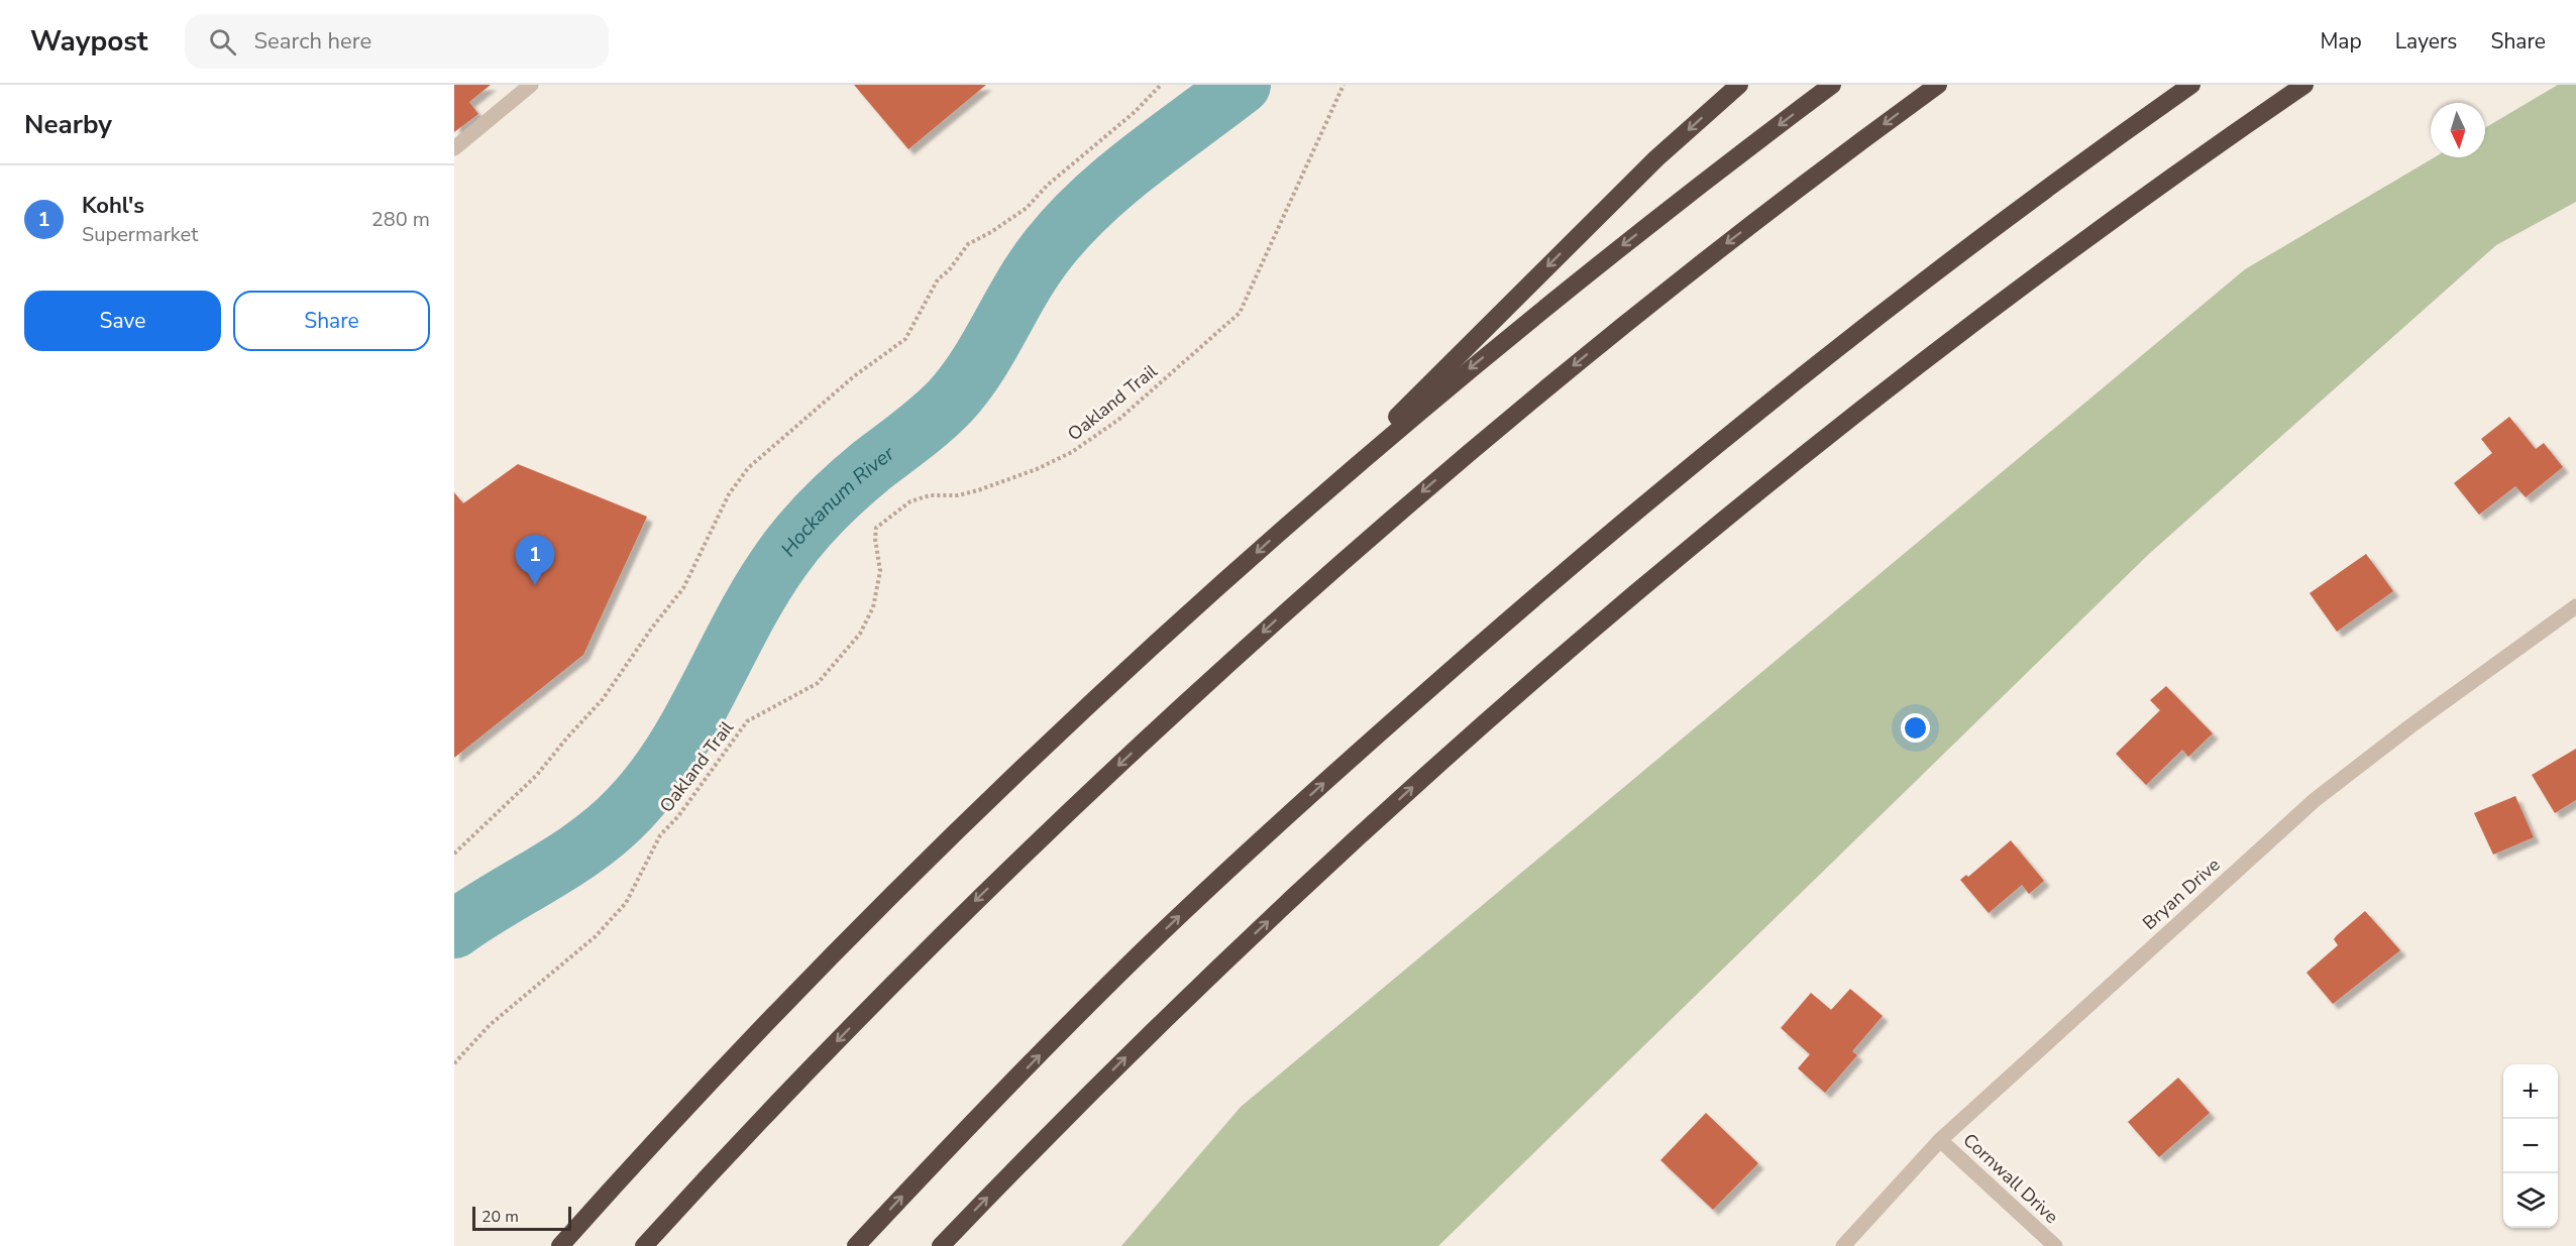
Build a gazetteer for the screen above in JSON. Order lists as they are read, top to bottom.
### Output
{
  "streets": {
    "street": ["Bryan Drive", "Cornwall Drive"],
    "path": ["Oakland Trail"]
  },
  "crossings": [
    ["Bryan Drive", "Cornwall Drive"]
  ],
  "water": ["Hockanum River"],
  "scale_bar": "20 m",
  "north": "bottom",
  "page": {
    "header": "Waypost",
    "search": "Search here",
    "nav": ["Map", "Layers", "Share"],
    "heading": "Nearby",
    "list": [
      {
        "mark": "1",
        "name": "Kohl's",
        "note": "Supermarket",
        "value": "280 m"
      }
    ],
    "buttons": ["Save", "Share"],
    "pins": "1",
    "map_buttons": ["+", "−"],
    "scale": "20 m"
  }
}
